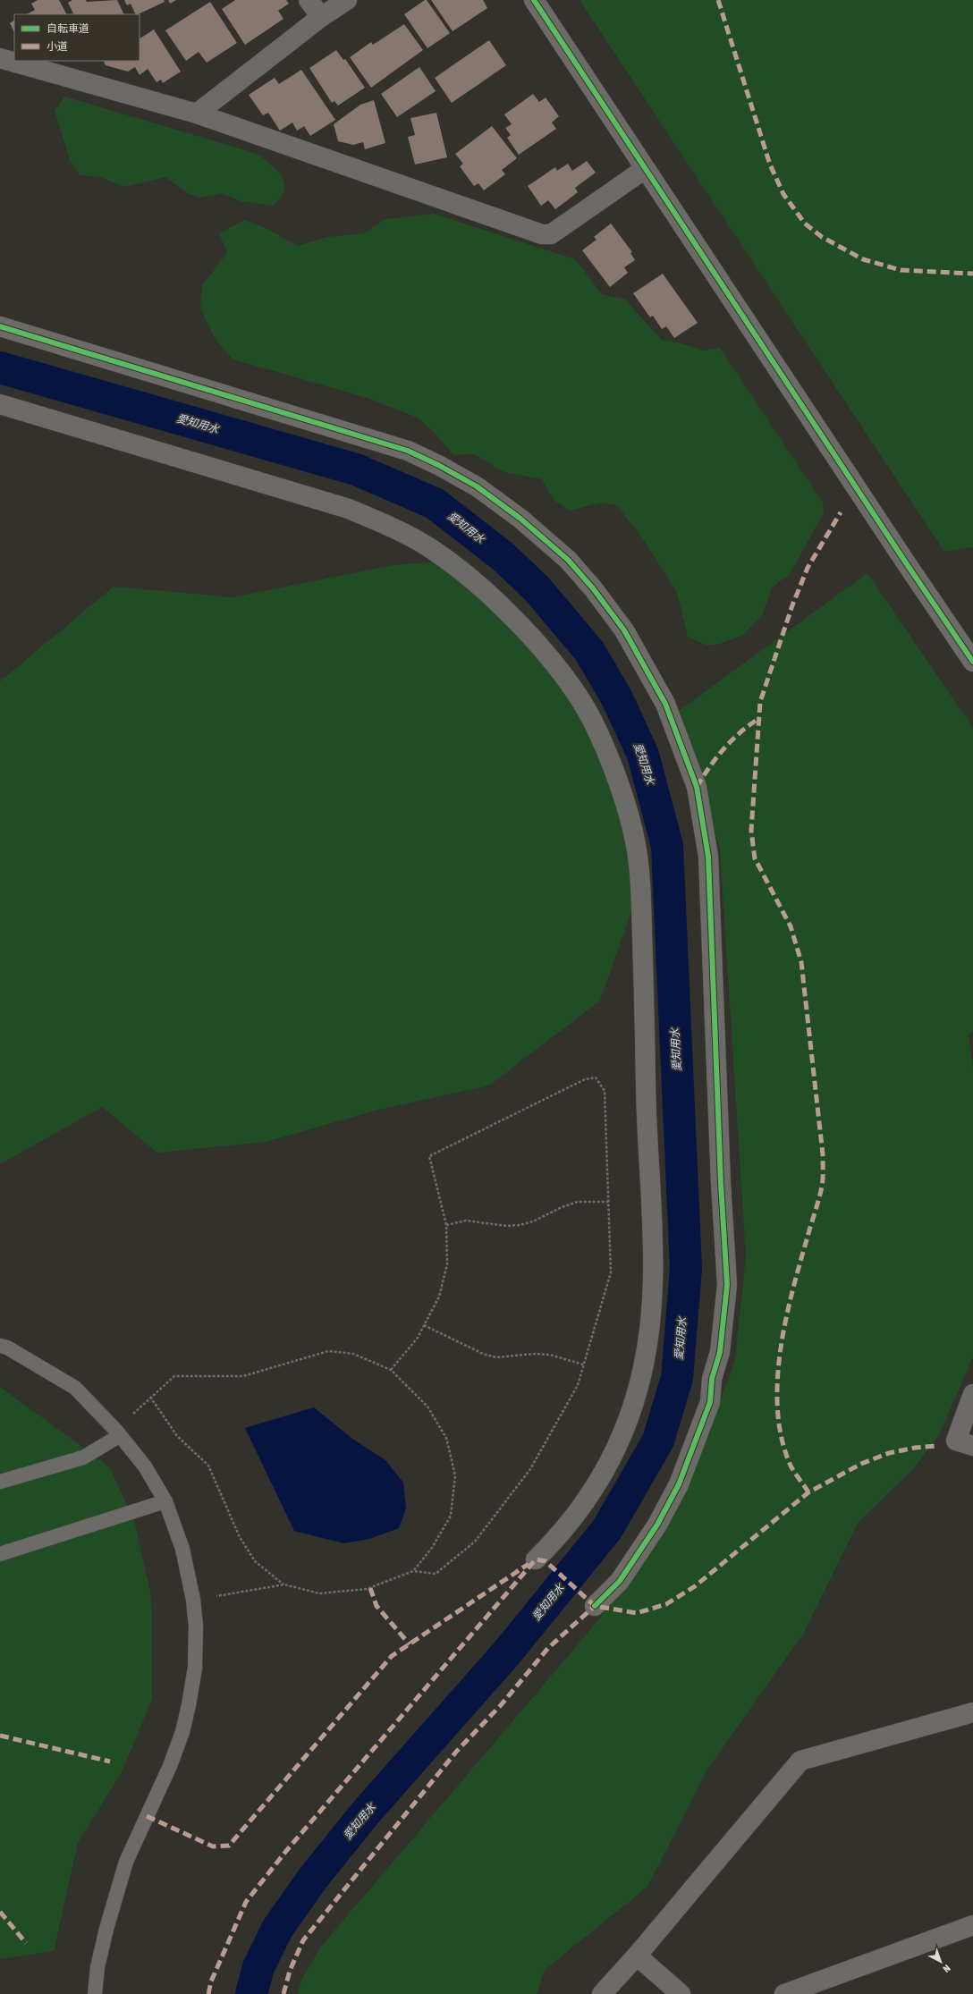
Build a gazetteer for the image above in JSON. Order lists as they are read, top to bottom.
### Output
{
  "water": ["愛知用水"],
  "legend": ["自転車道", "小道"],
  "north": "bottom right"
}
